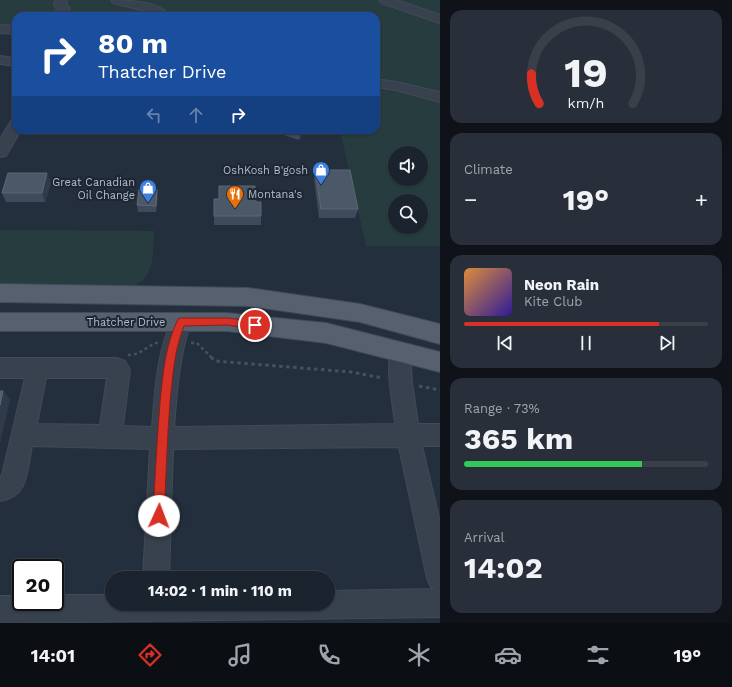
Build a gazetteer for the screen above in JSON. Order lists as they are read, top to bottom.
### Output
{
  "streets": {
    "main road": ["Thatcher Drive"]
  },
  "places": {
    "shop": ["OshKosh B'gosh", "Great Canadian Oil Change"],
    "restaurant": ["Montana's"]
  },
  "page": {
    "turn": ["80 m", "Thatcher Drive"],
    "tile": [
      "Climate",
      ["Range · 73%", "365 km"],
      ["Arrival", "14:02"]
    ],
    "heat": ["−", "19°", "+"],
    "song": ["Neon Rain", "Kite Club"],
    "limit": "20",
    "trip": "14:02 · 1 min · 110 m",
    "tabs": ["14:01", "19°"],
    "gauge": ["19", "km/h"]
  }
}
